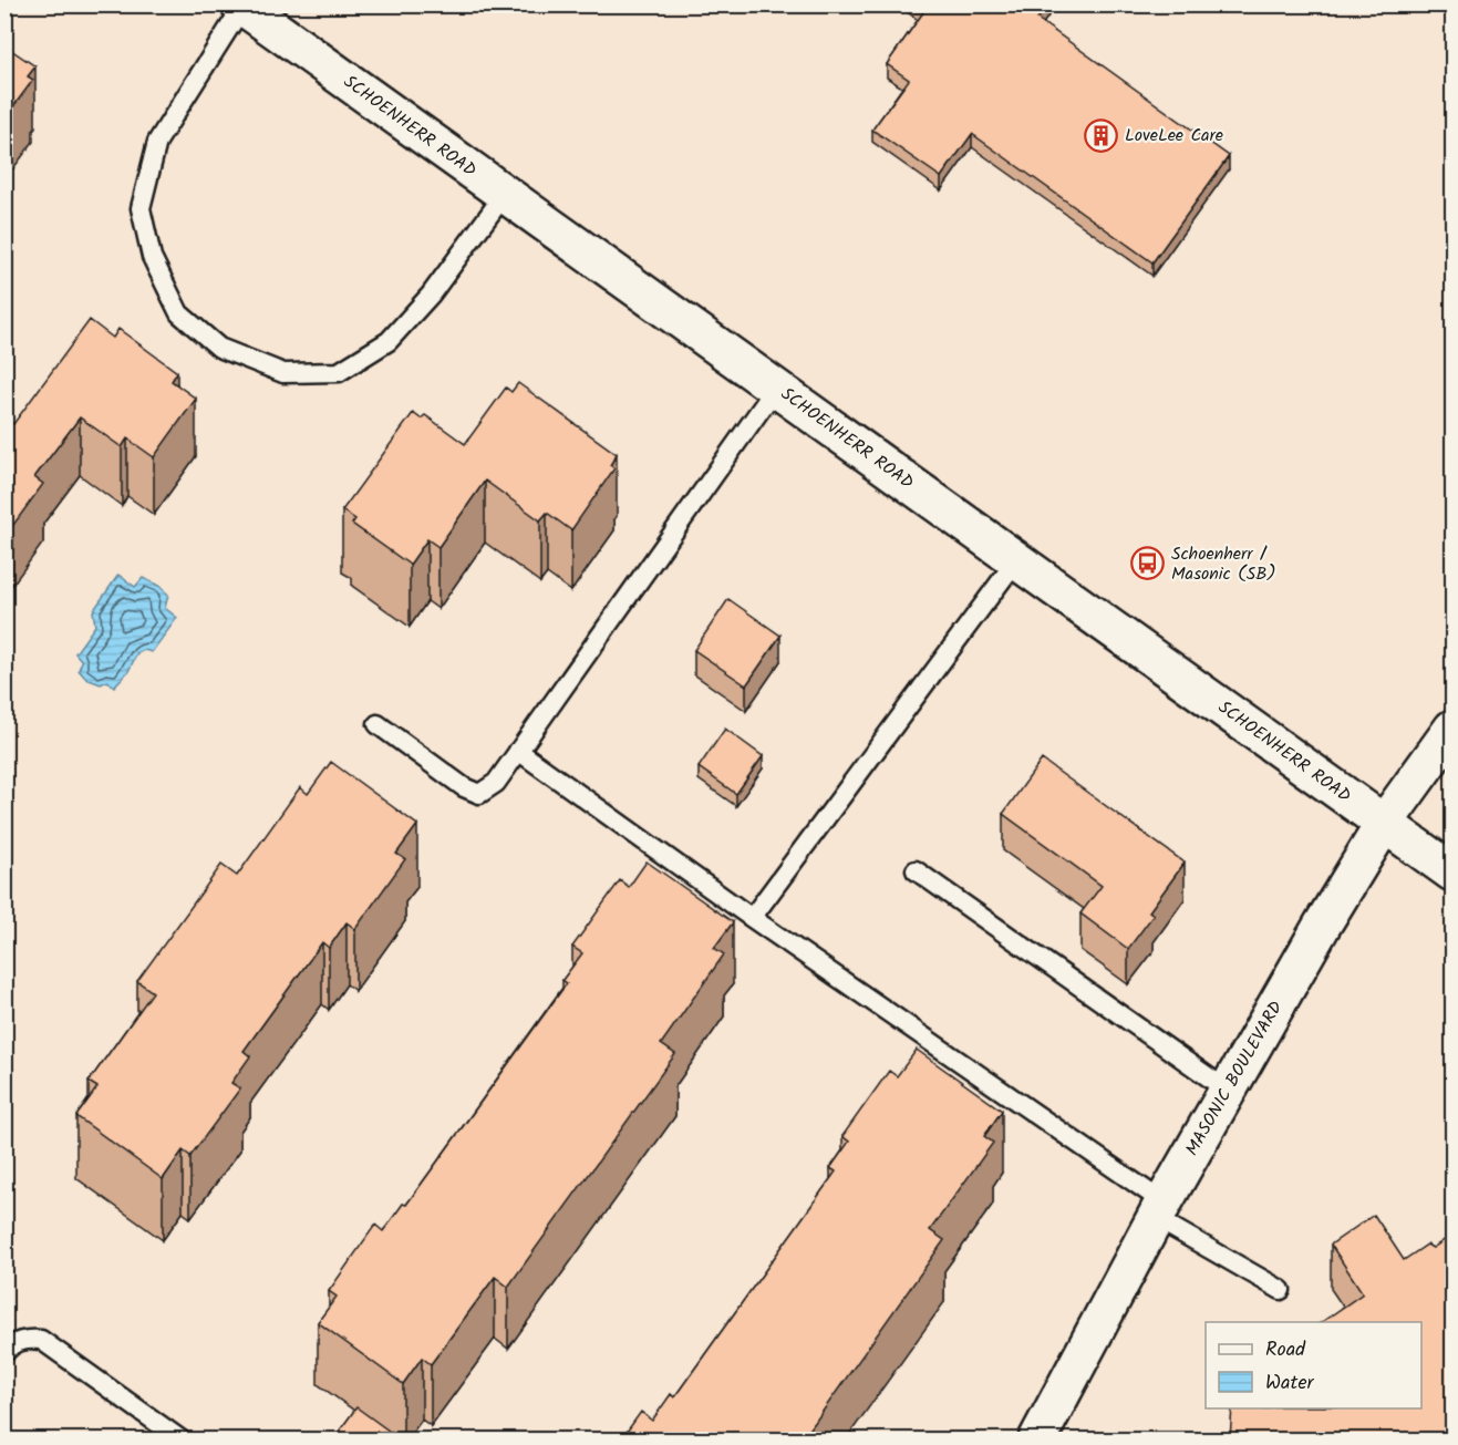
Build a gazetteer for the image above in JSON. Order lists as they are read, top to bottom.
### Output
{
  "streets": {
    "main road": ["SCHOENHERR ROAD", "MASONIC BOULEVARD"]
  },
  "crossings": [
    ["SCHOENHERR ROAD", "MASONIC BOULEVARD"]
  ],
  "places": {
    "building": ["LoveLee Care"],
    "bus stop": ["Schoenherr / Masonic (SB)"]
  },
  "legend": ["Road", "Water"]
}
